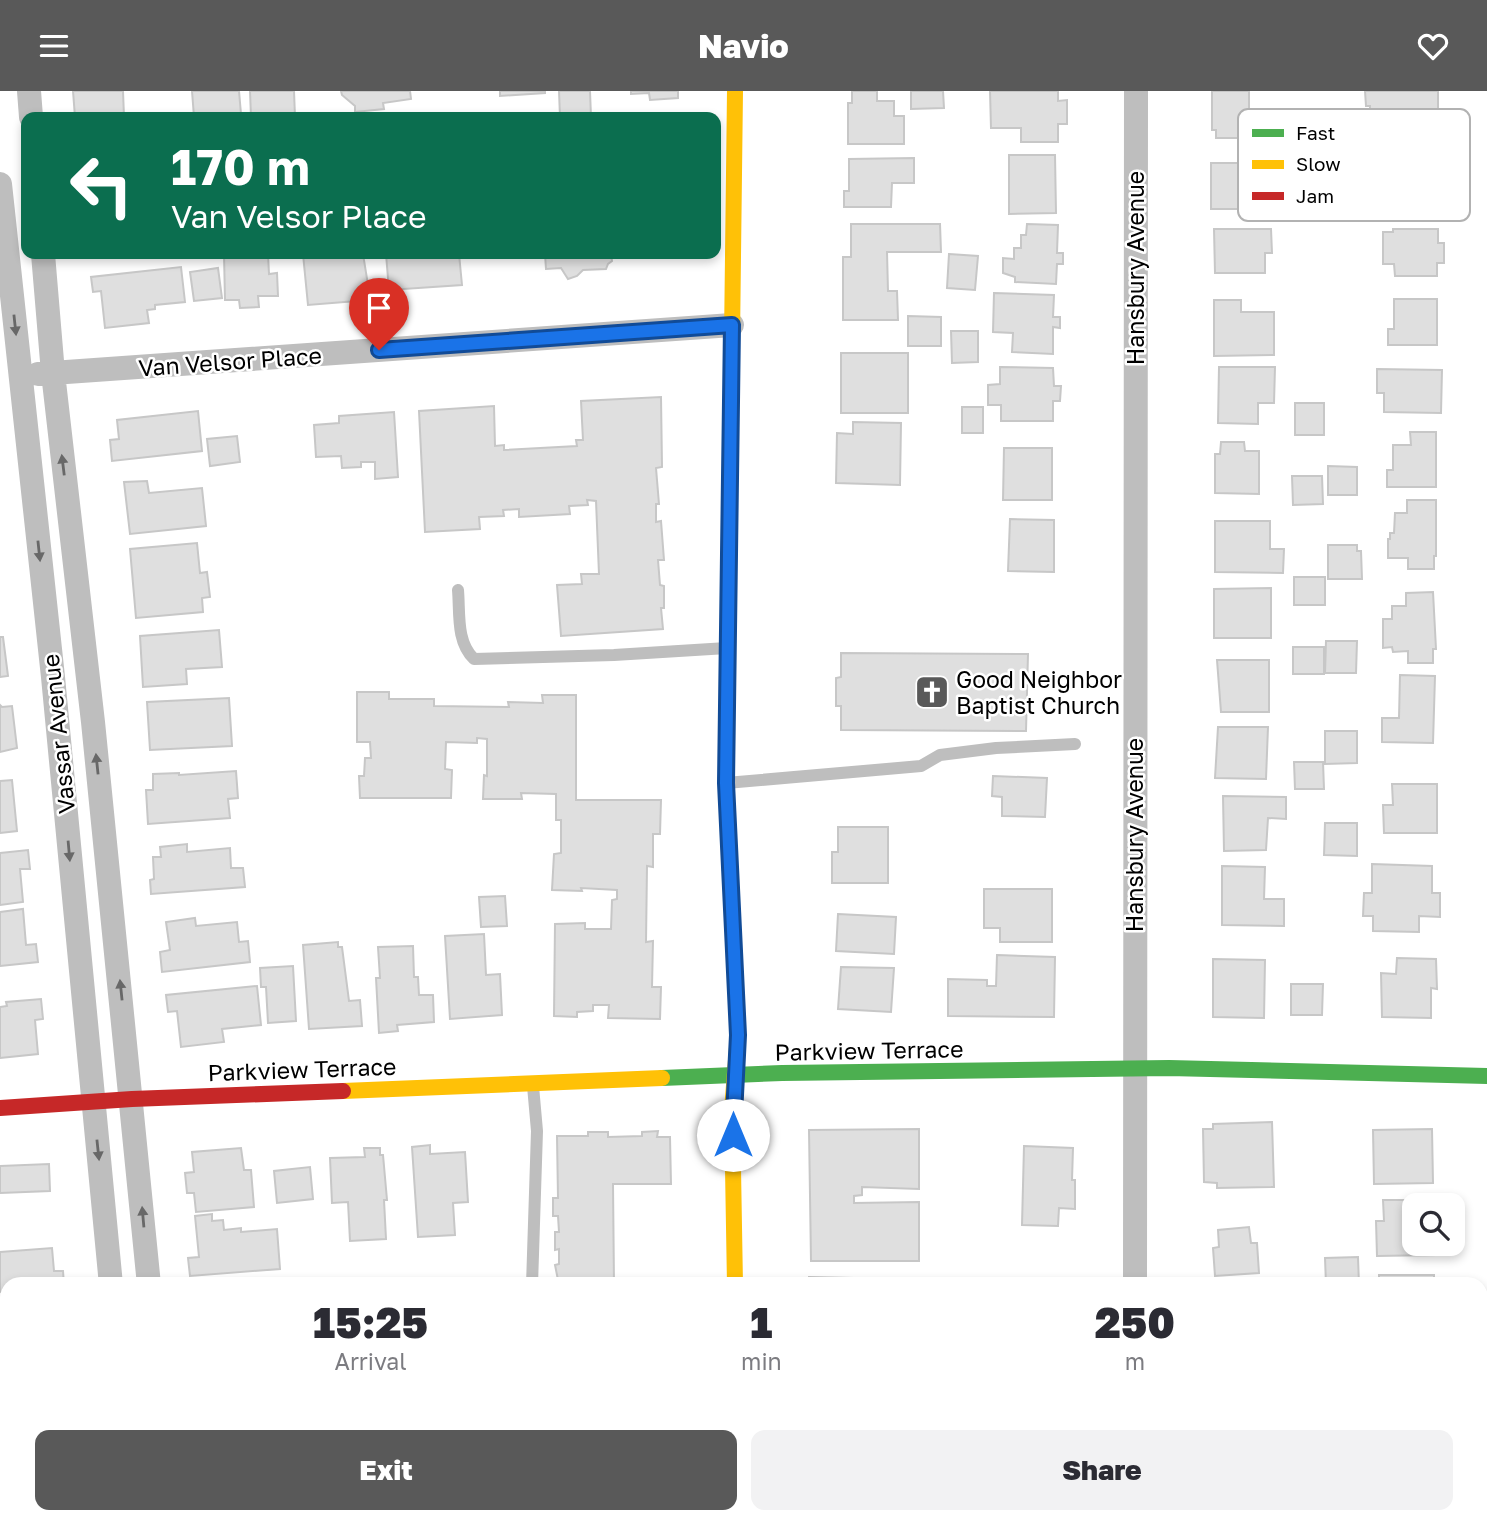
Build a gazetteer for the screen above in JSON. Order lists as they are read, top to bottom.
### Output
{
  "streets": {
    "street": [
      "Hansbury Avenue",
      "Van Velsor Place",
      "Vassar Avenue",
      "Parkview Terrace"
    ]
  },
  "crossings": [
    ["Hansbury Avenue", "Parkview Terrace"],
    ["Van Velsor Place", "Vassar Avenue"],
    ["Vassar Avenue", "Parkview Terrace"]
  ],
  "places": {
    "church": ["Good Neighbor Baptist Church"]
  },
  "legend": ["Fast", "Slow", "Jam"],
  "page": {
    "header": "Navio",
    "turn": ["170 m", "Van Velsor Place"],
    "eta": [
      "15:25",
      "Arrival",
      "1",
      "min",
      "250",
      "m"
    ],
    "buttons": ["Exit", "Share"]
  }
}
